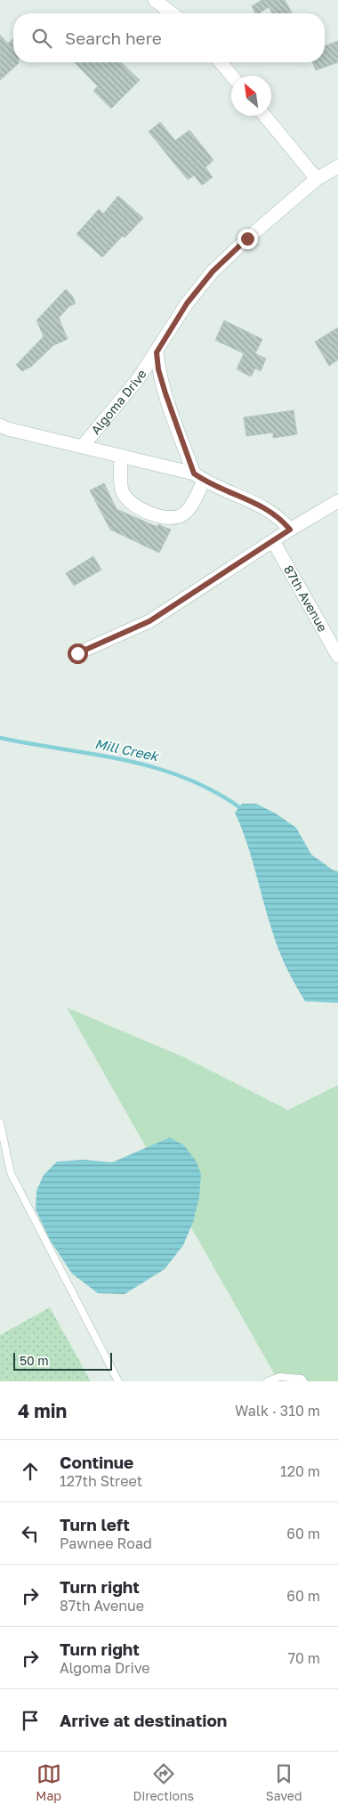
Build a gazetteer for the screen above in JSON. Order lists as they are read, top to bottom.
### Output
{
  "streets": {
    "street": ["Algoma Drive", "87th Avenue"]
  },
  "water": ["Mill Creek"],
  "scale_bar": "50 m",
  "north": "top left",
  "page": {
    "search": "Search here",
    "scale": "50 m",
    "heading": ["4 min", "Walk · 310 m"],
    "list": [
      ["Continue", "127th Street", "120 m"],
      ["Turn left", "Pawnee Road", "60 m"],
      ["Turn right", "87th Avenue", "60 m"],
      ["Turn right", "Algoma Drive", "70 m"],
      "Arrive at destination"
    ],
    "nav": ["Map", "Directions", "Saved"]
  }
}
